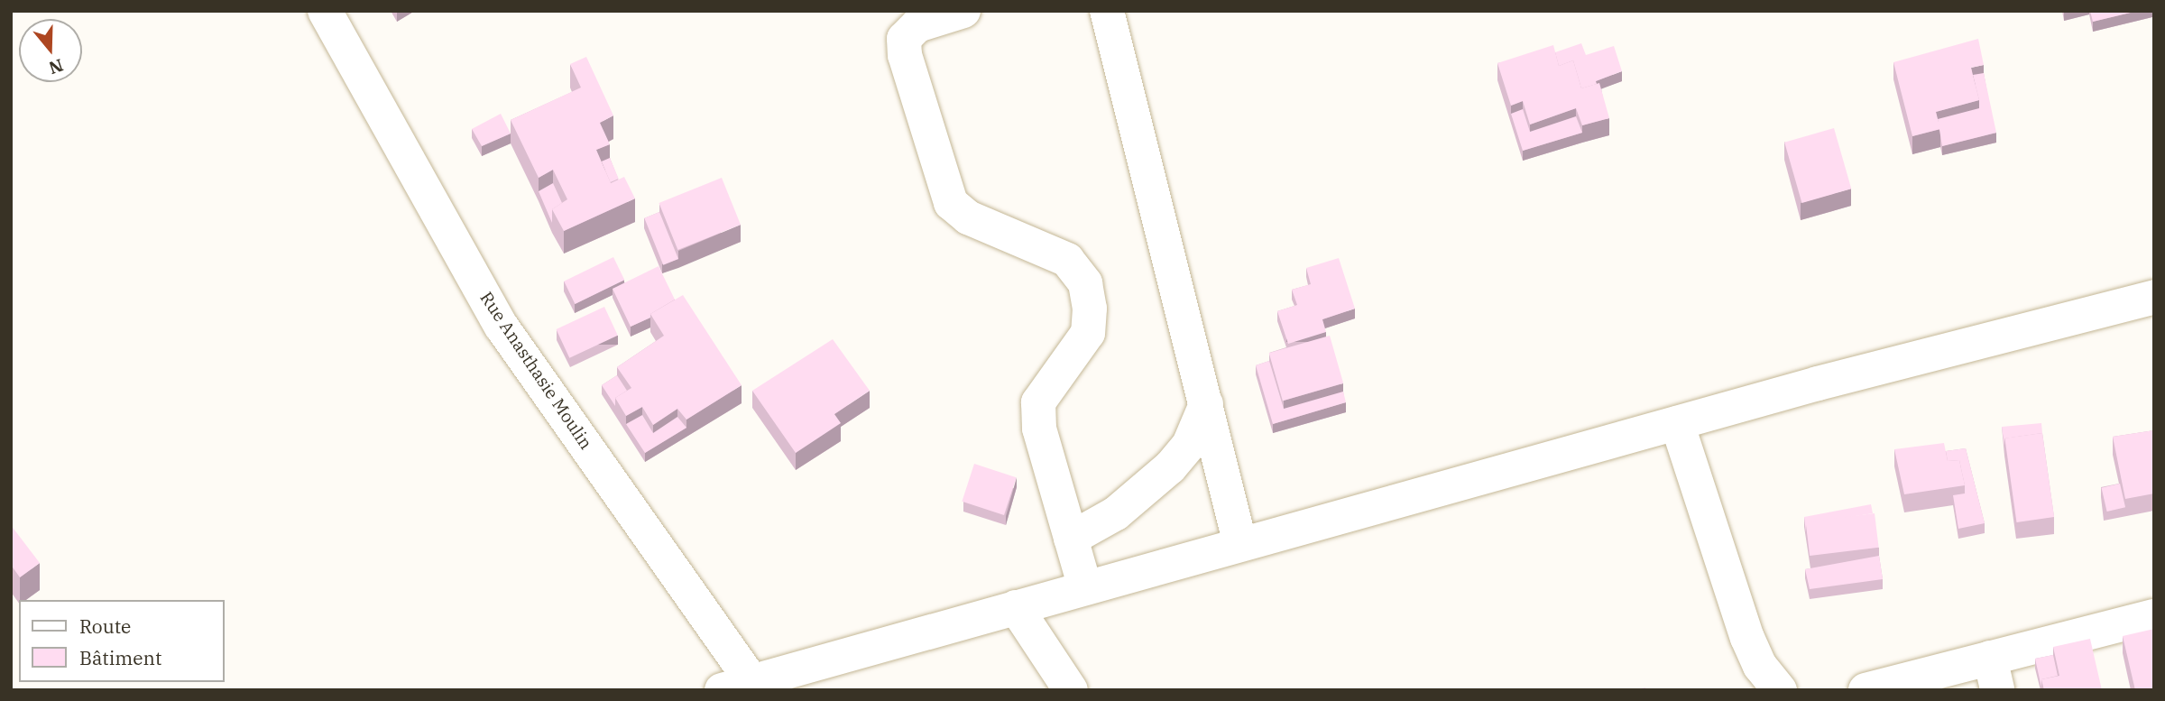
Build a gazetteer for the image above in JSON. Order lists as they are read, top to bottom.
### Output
{
  "streets": {
    "street": ["Rue Anasthasie Moulin"]
  },
  "legend": ["Route", "Bâtiment"],
  "north": "bottom"
}
